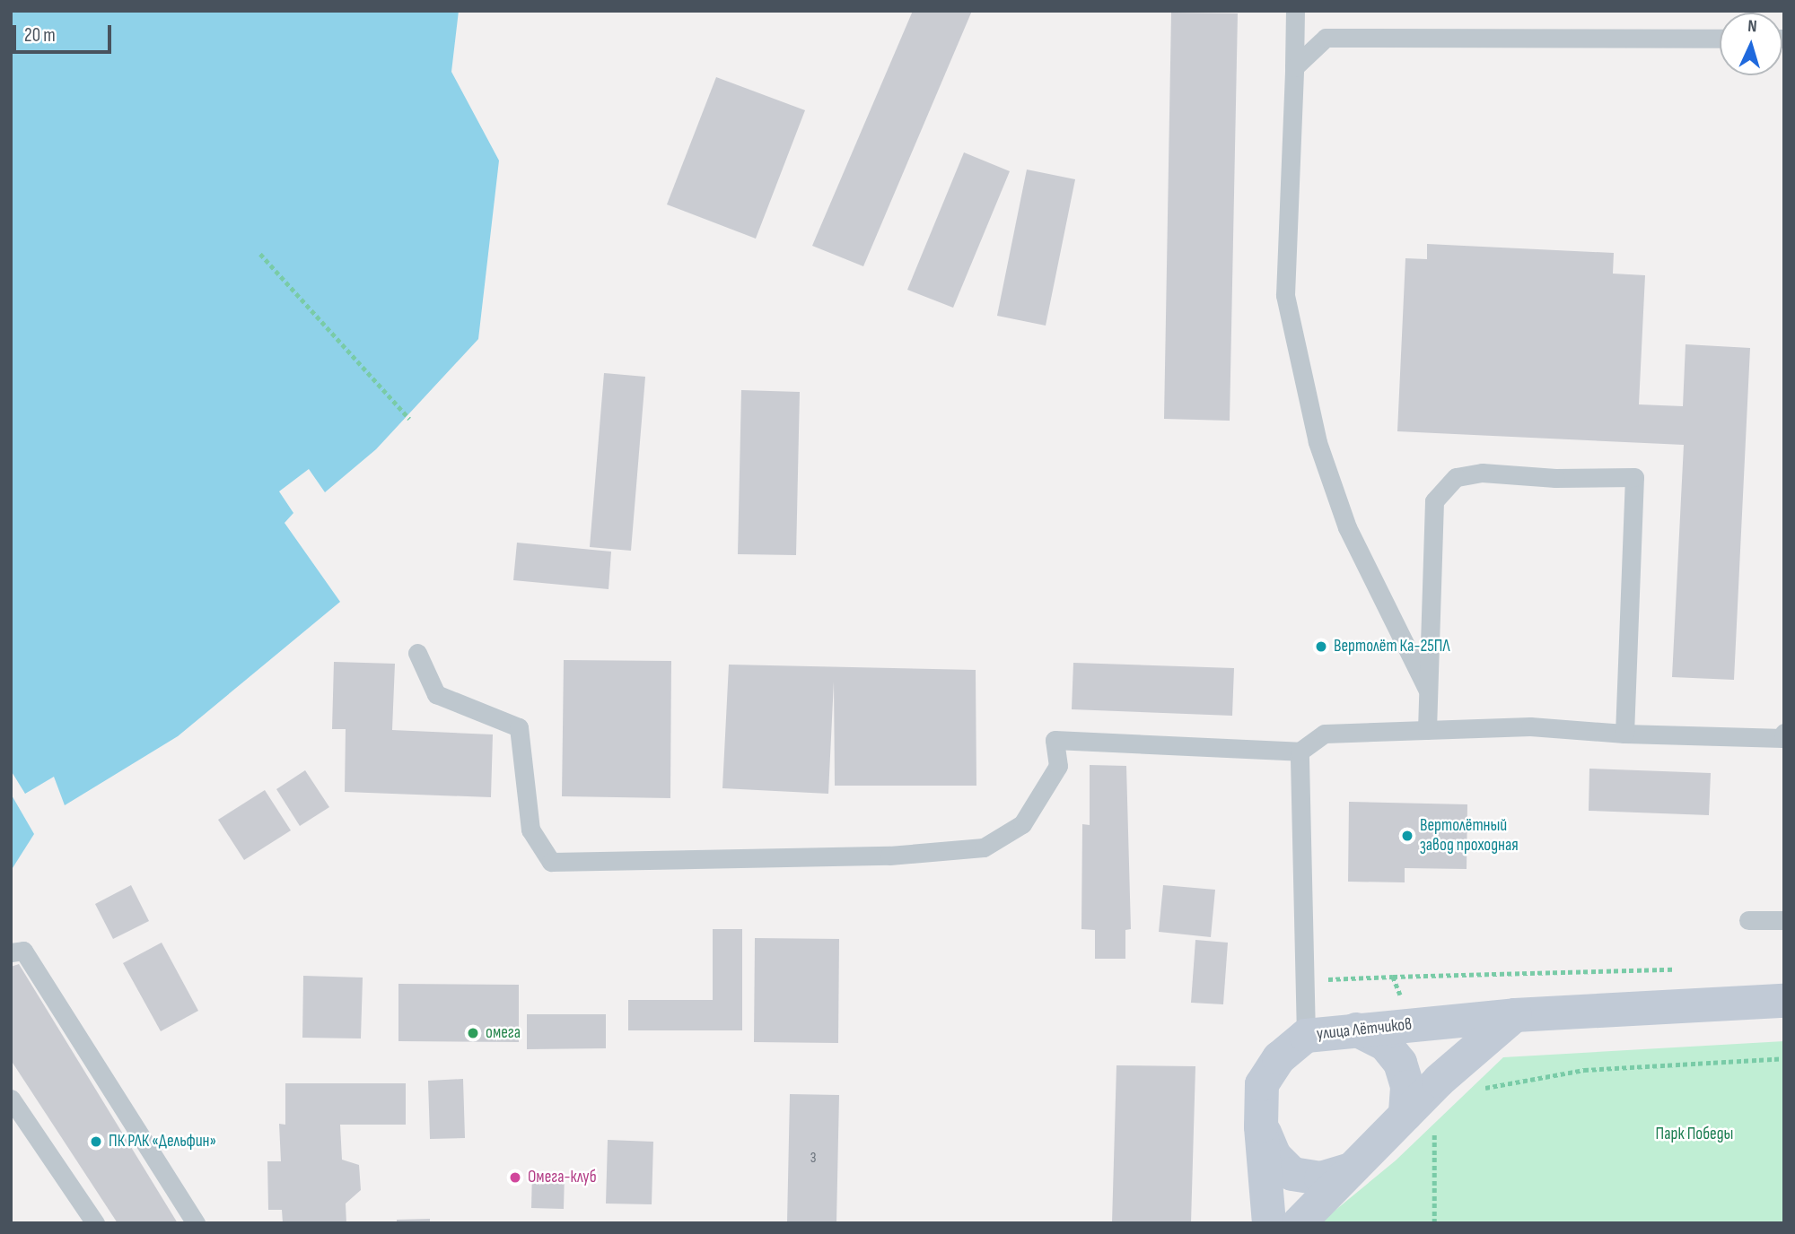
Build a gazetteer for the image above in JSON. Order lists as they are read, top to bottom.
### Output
{
  "streets": {
    "main road": ["улица Лётчиков"]
  },
  "parks": ["Парк Победы"],
  "places": [
    "Вертолёт Ка-25ПЛ",
    "Вертолётный завод проходная",
    "омега",
    "ПК РЛК «Дельфин»",
    "Омега-клуб"
  ],
  "house_numbers": ["3"],
  "scale_bar": "20 m",
  "north": "top"
}
